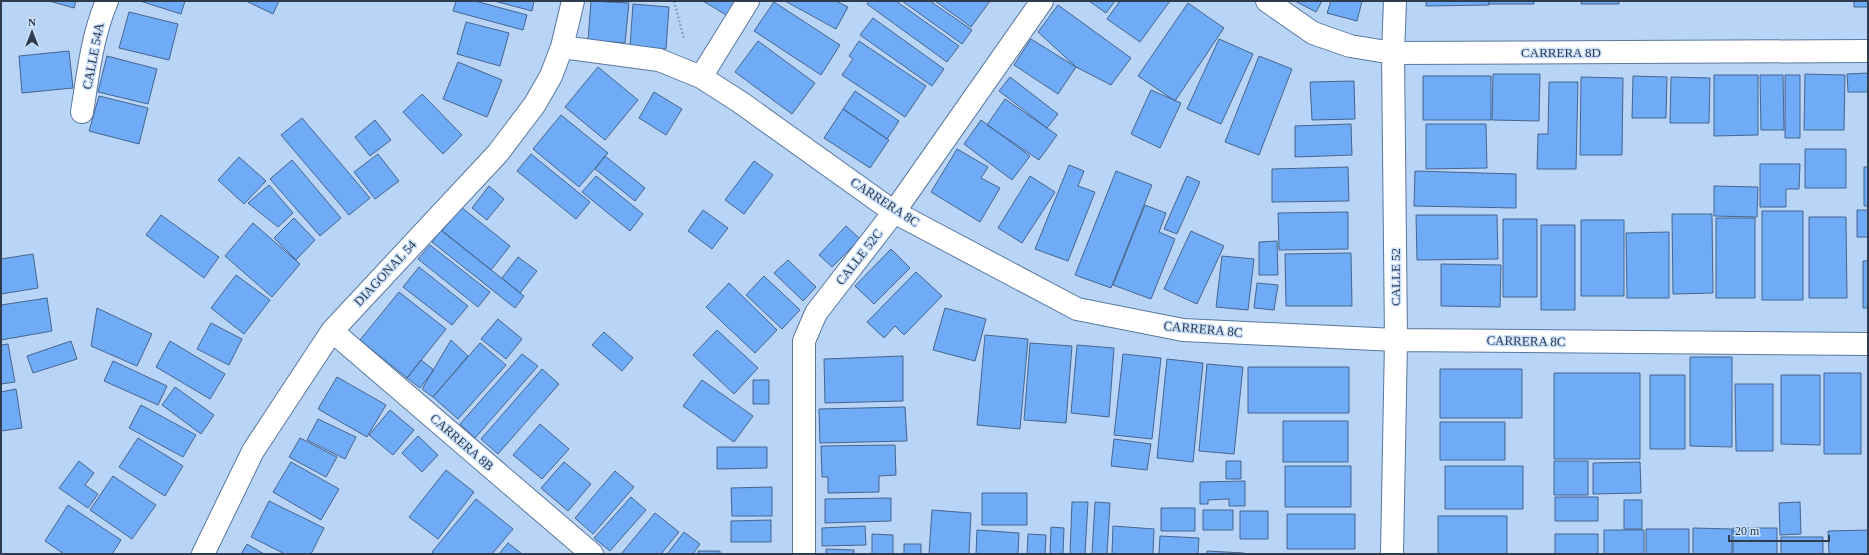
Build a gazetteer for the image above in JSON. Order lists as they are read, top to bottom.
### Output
{
  "streets": {
    "street": [
      "CARRERA 8D",
      "CALLE 54A",
      "CARRERA 8C",
      "CALLE 52C",
      "DIAGONAL 54",
      "CALLE 52",
      "CARRERA 8B"
    ]
  },
  "crossings": [
    ["CARRERA 8D", "CALLE 52"],
    ["CARRERA 8C", "CALLE 52C"],
    ["CARRERA 8C", "DIAGONAL 54"],
    ["CARRERA 8C", "CALLE 52"],
    ["DIAGONAL 54", "CARRERA 8B"]
  ],
  "scale_bar": "20 m",
  "north": "top"
}
